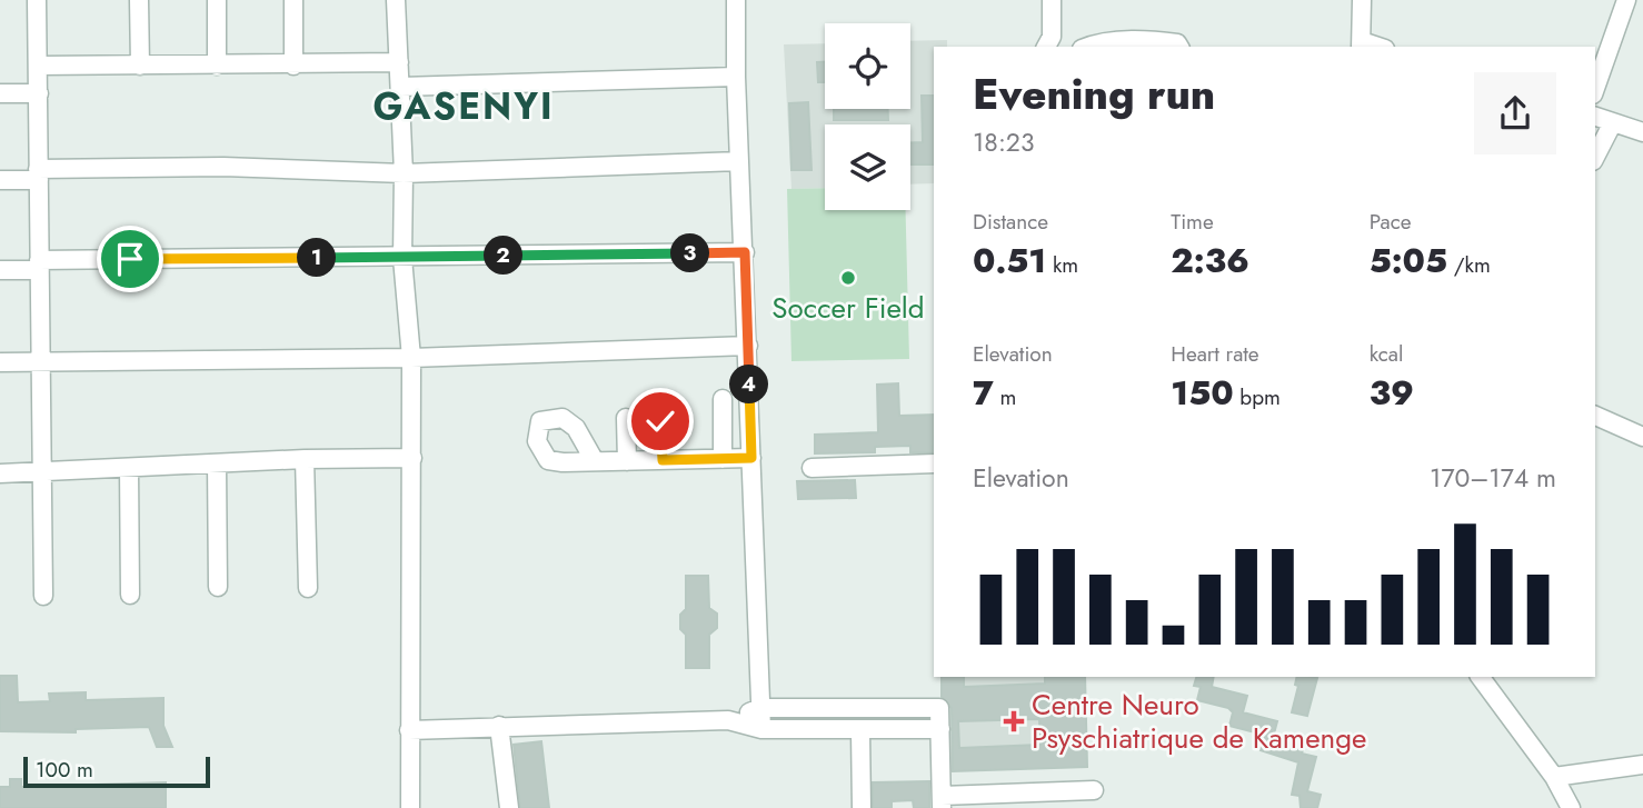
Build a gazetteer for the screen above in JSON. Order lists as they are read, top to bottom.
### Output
{
  "districts": ["GASENYI"],
  "places": {
    "other": ["Soccer Field"],
    "health": ["Centre Neuro Psyschiatrique de Kamenge"]
  },
  "scale_bar": "100 m",
  "page": {
    "heading": ["Evening run", "18:23"],
    "stats": [
      ["Distance", "0.51 km"],
      ["Time", "2:36"],
      ["Pace", "5:05 /km"],
      ["Elevation", "7 m"],
      ["Heart rate", "150 bpm"],
      ["kcal", "39"]
    ],
    "pins": [
      "3",
      "2",
      "1",
      "4"
    ],
    "chart": ["Elevation", "170–174 m"],
    "scale": "100 m"
  }
}
